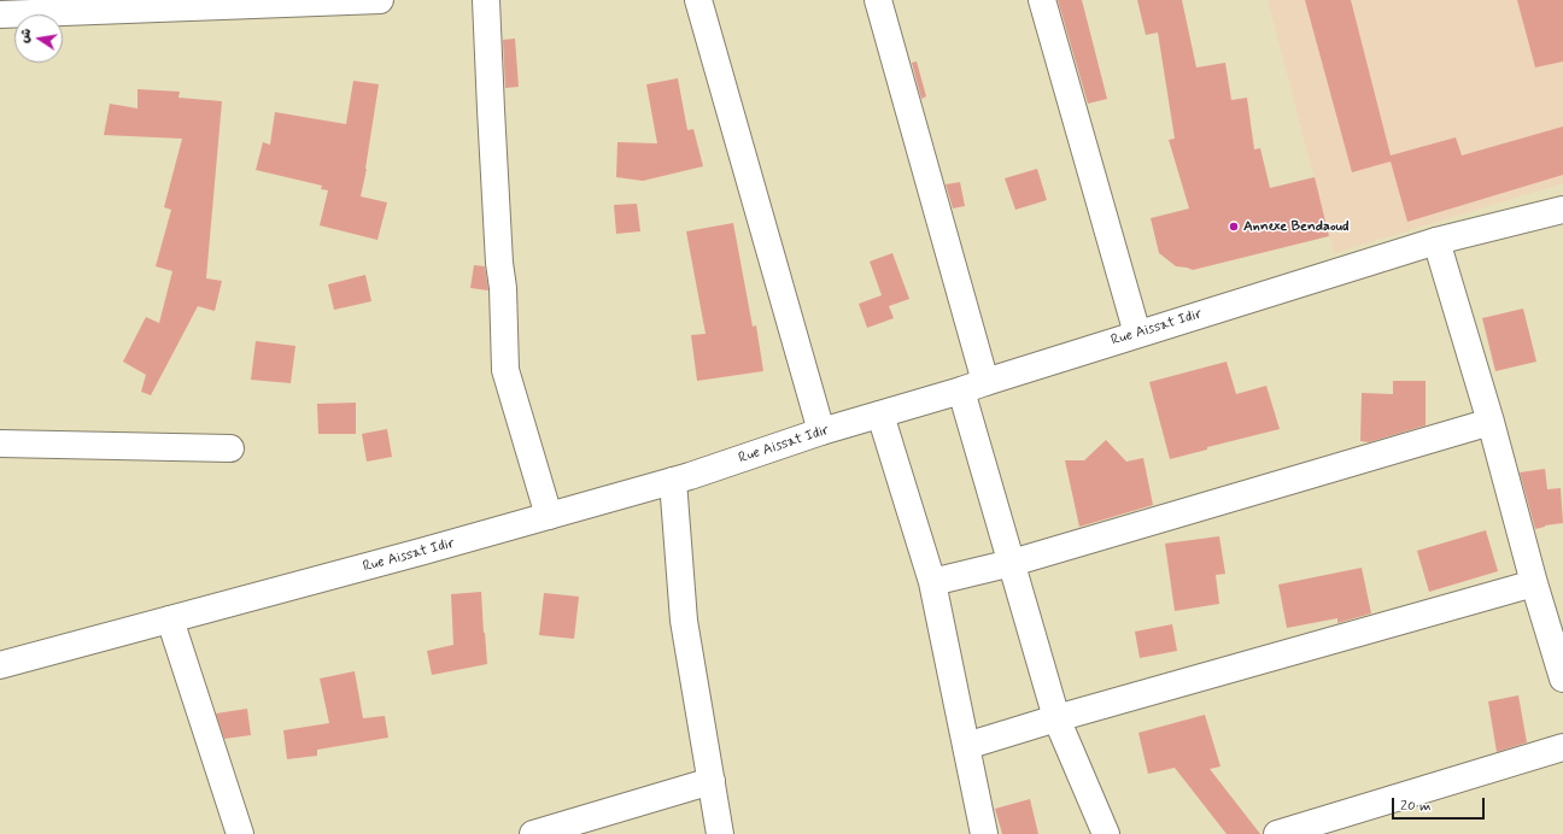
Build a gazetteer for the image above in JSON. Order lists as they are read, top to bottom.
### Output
{
  "streets": {
    "street": ["Rue Aissat Idir"]
  },
  "places": ["Annexe Bendaoud"],
  "scale_bar": "20 m",
  "north": "left"
}
